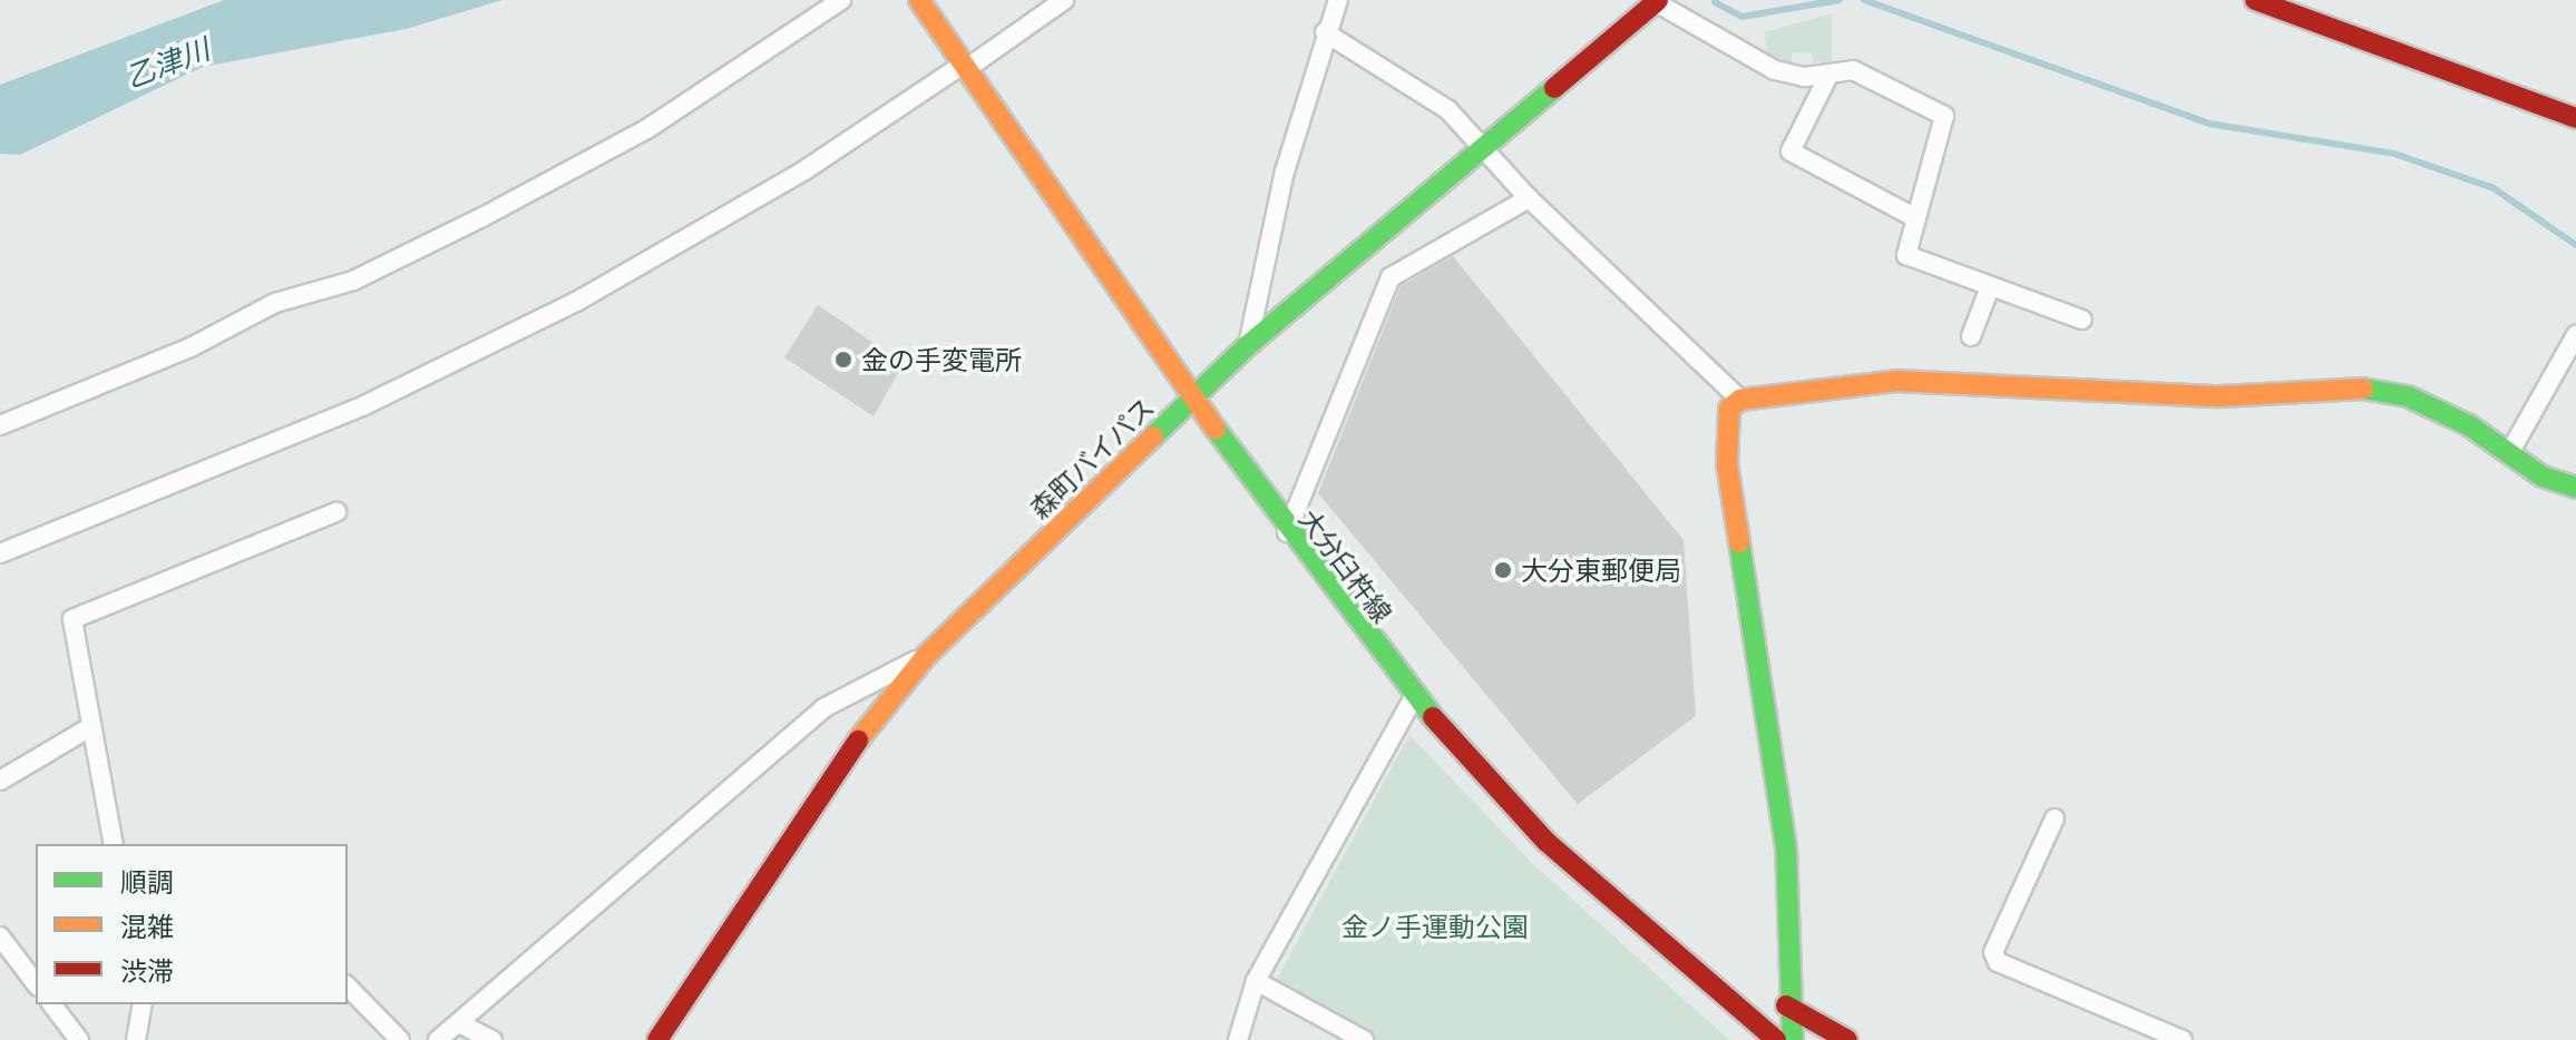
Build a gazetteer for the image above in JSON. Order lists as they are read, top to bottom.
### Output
{
  "streets": {
    "main road": ["森町バイパス", "大分臼杵線"]
  },
  "crossings": [
    ["森町バイパス", "大分臼杵線"]
  ],
  "water": ["乙津川"],
  "parks": ["金ノ手運動公園"],
  "places": ["金の手変電所", "大分東郵便局"],
  "legend": ["順調", "混雑", "渋滞"]
}
